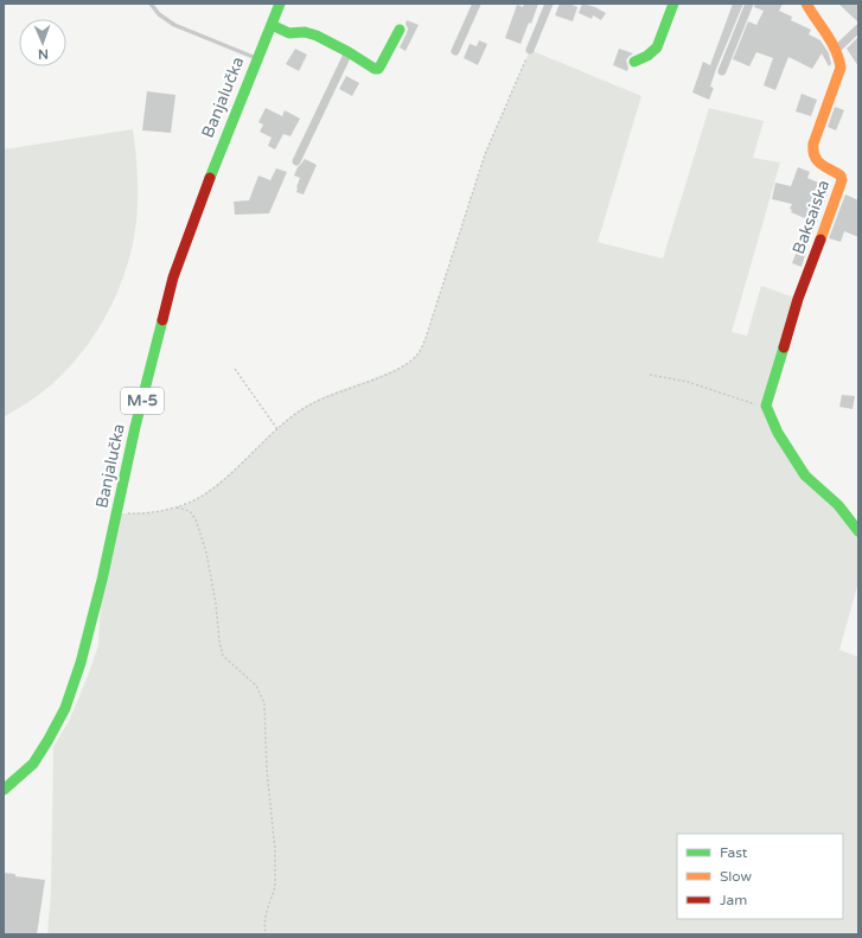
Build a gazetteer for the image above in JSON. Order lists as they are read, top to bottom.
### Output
{
  "streets": {
    "street": ["Banjalučka", "Baksaiska", "M-5"]
  },
  "legend": ["Fast", "Slow", "Jam"],
  "north": "bottom"
}
